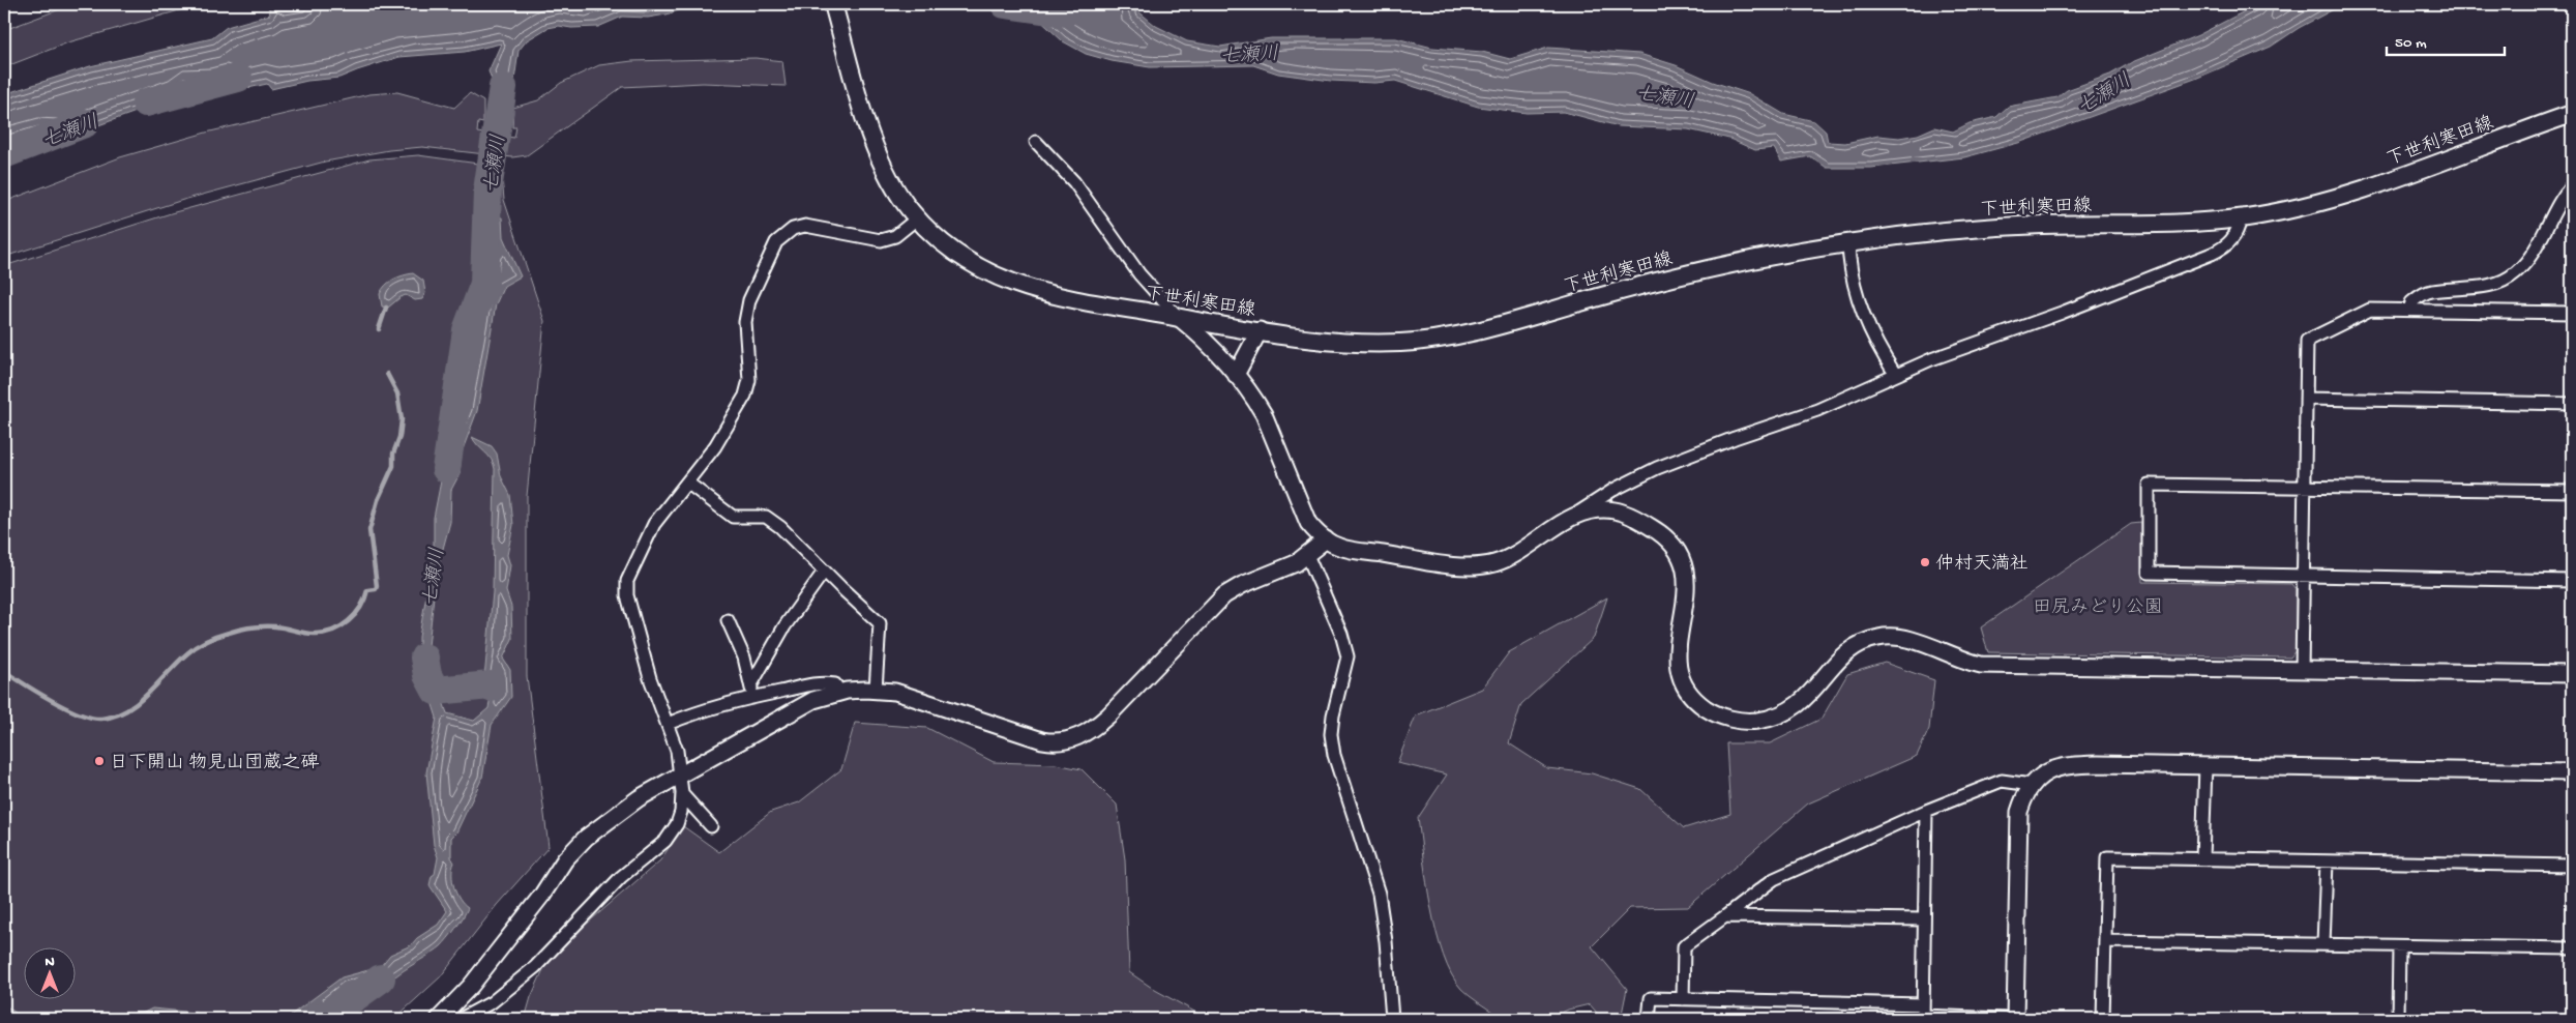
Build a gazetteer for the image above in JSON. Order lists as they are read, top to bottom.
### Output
{
  "streets": {
    "main road": ["下世利寒田線"]
  },
  "water": ["七瀬川"],
  "parks": ["田尻みどり公園"],
  "places": ["仲村天満社", "日下開山 物見山団蔵之碑"],
  "scale_bar": "50 m",
  "north": "top"
}
